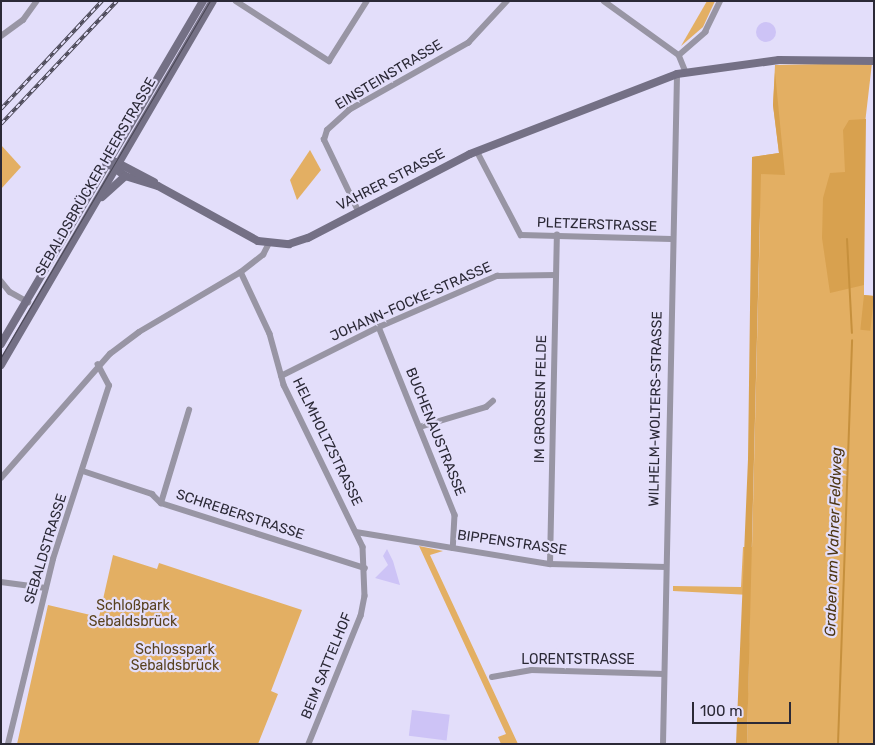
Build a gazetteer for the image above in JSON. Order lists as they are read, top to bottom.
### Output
{
  "streets": {
    "main road": ["SEBALDSBRÜCKER HEERSTRASSE", "VAHRER STRASSE"],
    "street": [
      "EINSTEINSTRASSE",
      "PLETZERSTRASSE",
      "JOHANN-FOCKE-STRASSE",
      "IM GROSSEN FELDE",
      "WILHELM-WOLTERS-STRASSE",
      "BUCHENAUSTRASSE",
      "HELMHOLTZSTRASSE",
      "SCHREBERSTRASSE",
      "BIPPENSTRASSE",
      "SEBALDSTRASSE",
      "LORENTSTRASSE",
      "BEIM SATTELHOF"
    ]
  },
  "crossings": [
    ["EINSTEINSTRASSE", "VAHRER STRASSE"],
    ["VAHRER STRASSE", "PLETZERSTRASSE"],
    ["VAHRER STRASSE", "WILHELM-WOLTERS-STRASSE"],
    ["PLETZERSTRASSE", "IM GROSSEN FELDE"],
    ["PLETZERSTRASSE", "WILHELM-WOLTERS-STRASSE"],
    ["JOHANN-FOCKE-STRASSE", "IM GROSSEN FELDE"],
    ["JOHANN-FOCKE-STRASSE", "BUCHENAUSTRASSE"],
    ["JOHANN-FOCKE-STRASSE", "HELMHOLTZSTRASSE"],
    ["IM GROSSEN FELDE", "BIPPENSTRASSE"],
    ["WILHELM-WOLTERS-STRASSE", "BIPPENSTRASSE"],
    ["WILHELM-WOLTERS-STRASSE", "LORENTSTRASSE"],
    ["BUCHENAUSTRASSE", "BIPPENSTRASSE"],
    ["HELMHOLTZSTRASSE", "SCHREBERSTRASSE"],
    ["HELMHOLTZSTRASSE", "BIPPENSTRASSE"],
    ["HELMHOLTZSTRASSE", "BEIM SATTELHOF"],
    ["SCHREBERSTRASSE", "SEBALDSTRASSE"],
    ["SCHREBERSTRASSE", "BEIM SATTELHOF"]
  ],
  "water": ["Graben am Vahrer Feldweg"],
  "parks": ["Schloßpark Sebaldsbrück", "Schlosspark Sebaldsbrück"],
  "scale_bar": "100 m"
}
